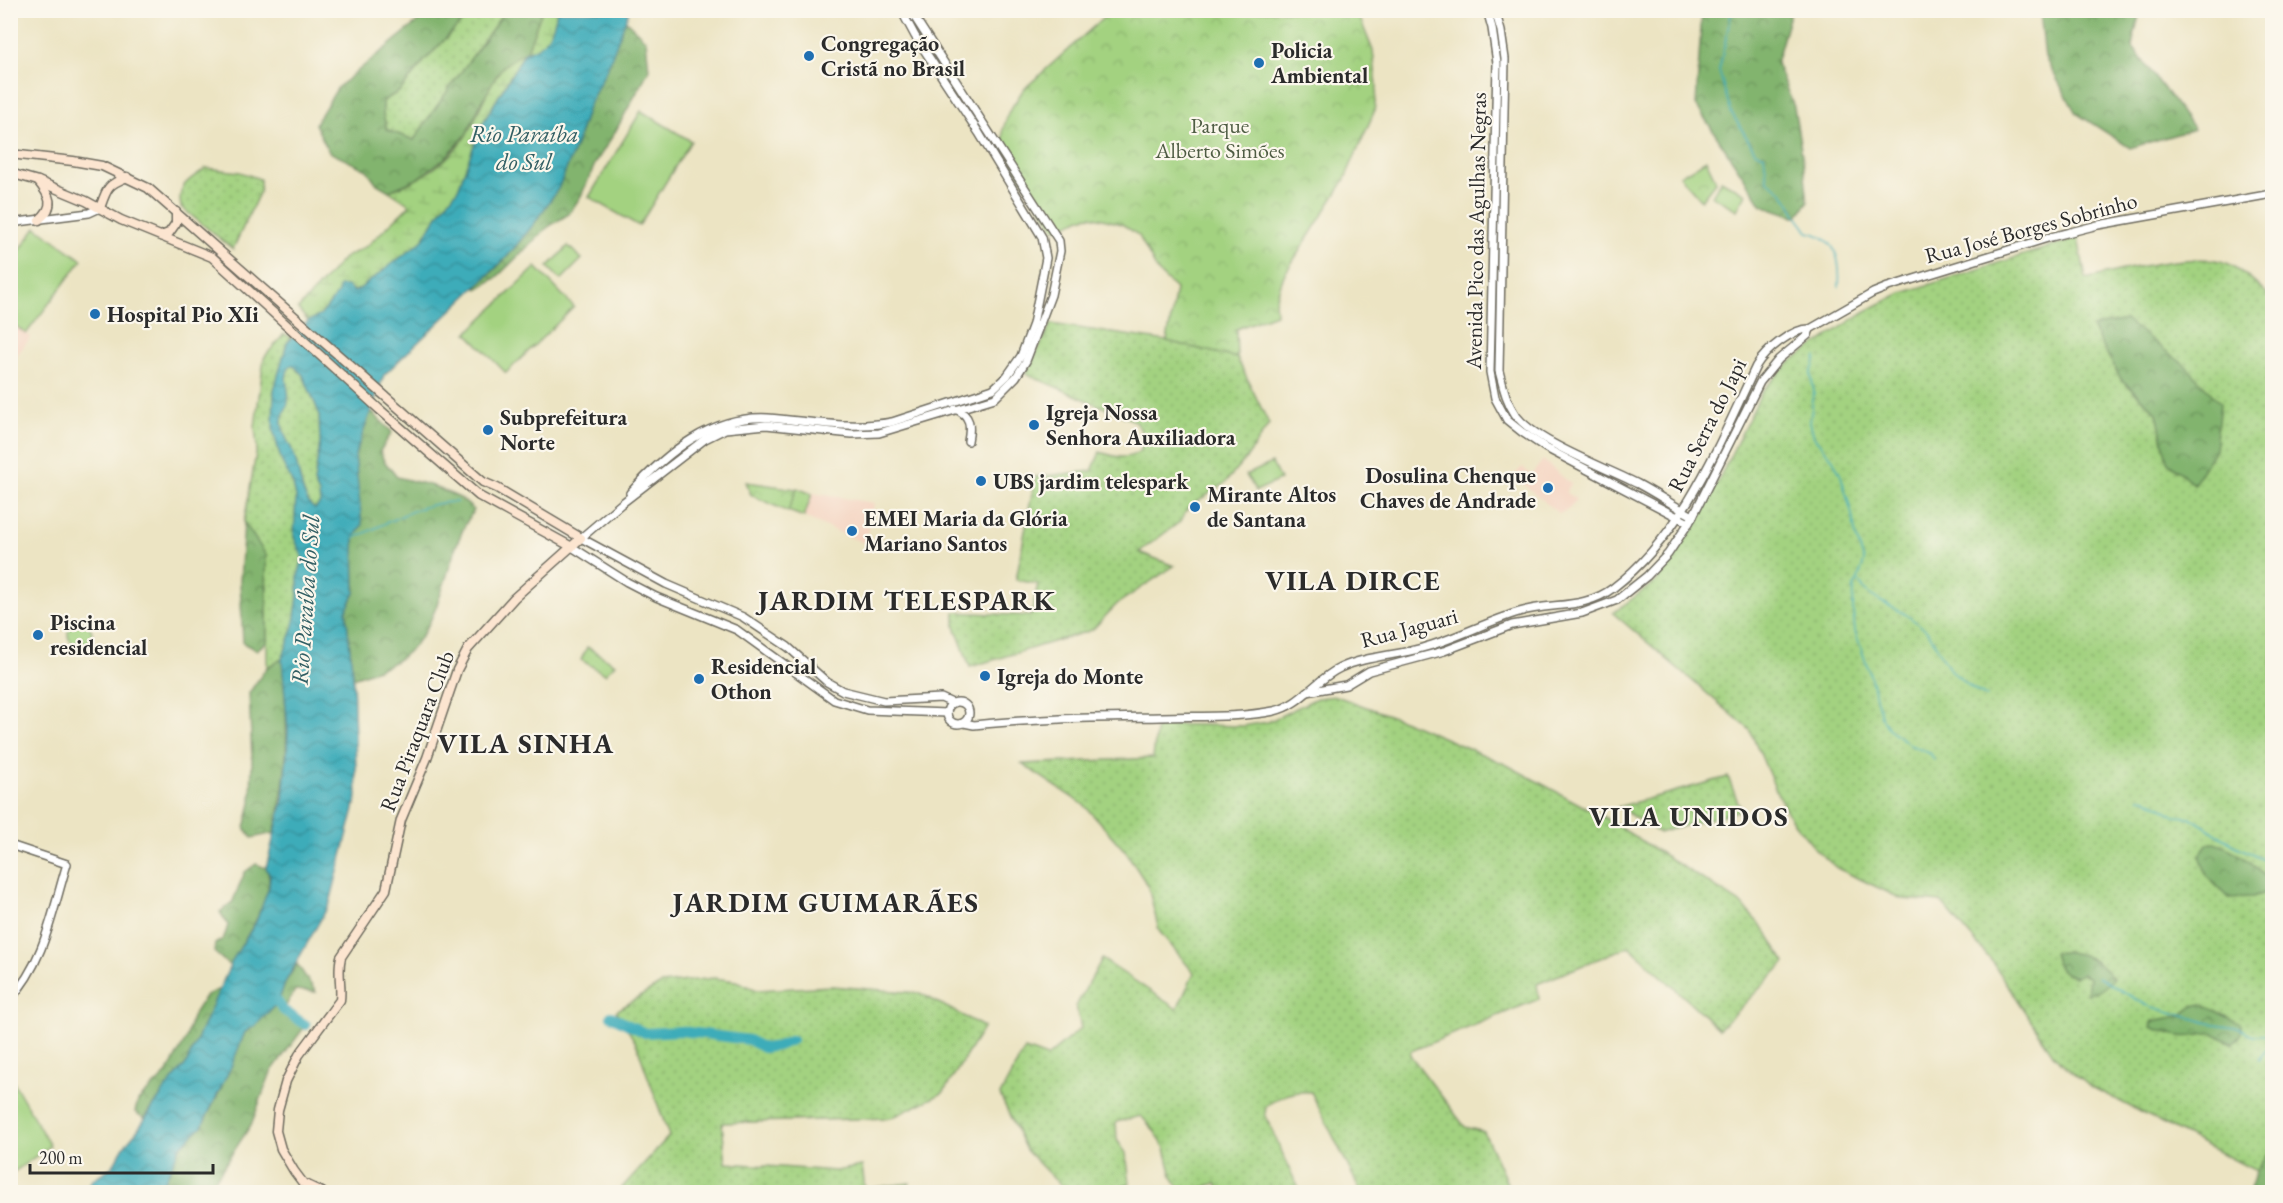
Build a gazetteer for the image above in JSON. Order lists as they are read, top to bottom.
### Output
{
  "streets": {
    "main road": ["Rua Piraquara Club"],
    "street": [
      "Rua José Borges Sobrinho",
      "Avenida Pico das Agulhas Negras",
      "Rua Serra do Japi",
      "Rua Jaguari"
    ]
  },
  "crossings": [
    ["Rua José Borges Sobrinho", "Rua Serra do Japi"],
    ["Avenida Pico das Agulhas Negras", "Rua Serra do Japi"],
    ["Rua Serra do Japi", "Rua Jaguari"]
  ],
  "districts": [
    "VILA DIRCE",
    "JARDIM TELESPARK",
    "VILA SINHA",
    "VILA UNIDOS",
    "JARDIM GUIMARÃES"
  ],
  "water": ["Rio Paraíba do Sul"],
  "parks": ["Parque Alberto Simões"],
  "places": [
    "Congregação Cristã no Brasil",
    "Policia Ambiental",
    "Hospital Pio XIi",
    "Igreja Nossa Senhora Auxiliadora",
    "Subprefeitura Norte",
    "UBS jardim telespark",
    "Dosulina Chenque Chaves de Andrade",
    "Mirante Altos de Santana",
    "EMEI Maria da Glória Mariano Santos",
    "Piscina residencial",
    "Igreja do Monte",
    "Residencial Othon"
  ],
  "scale_bar": "200 m"
}
